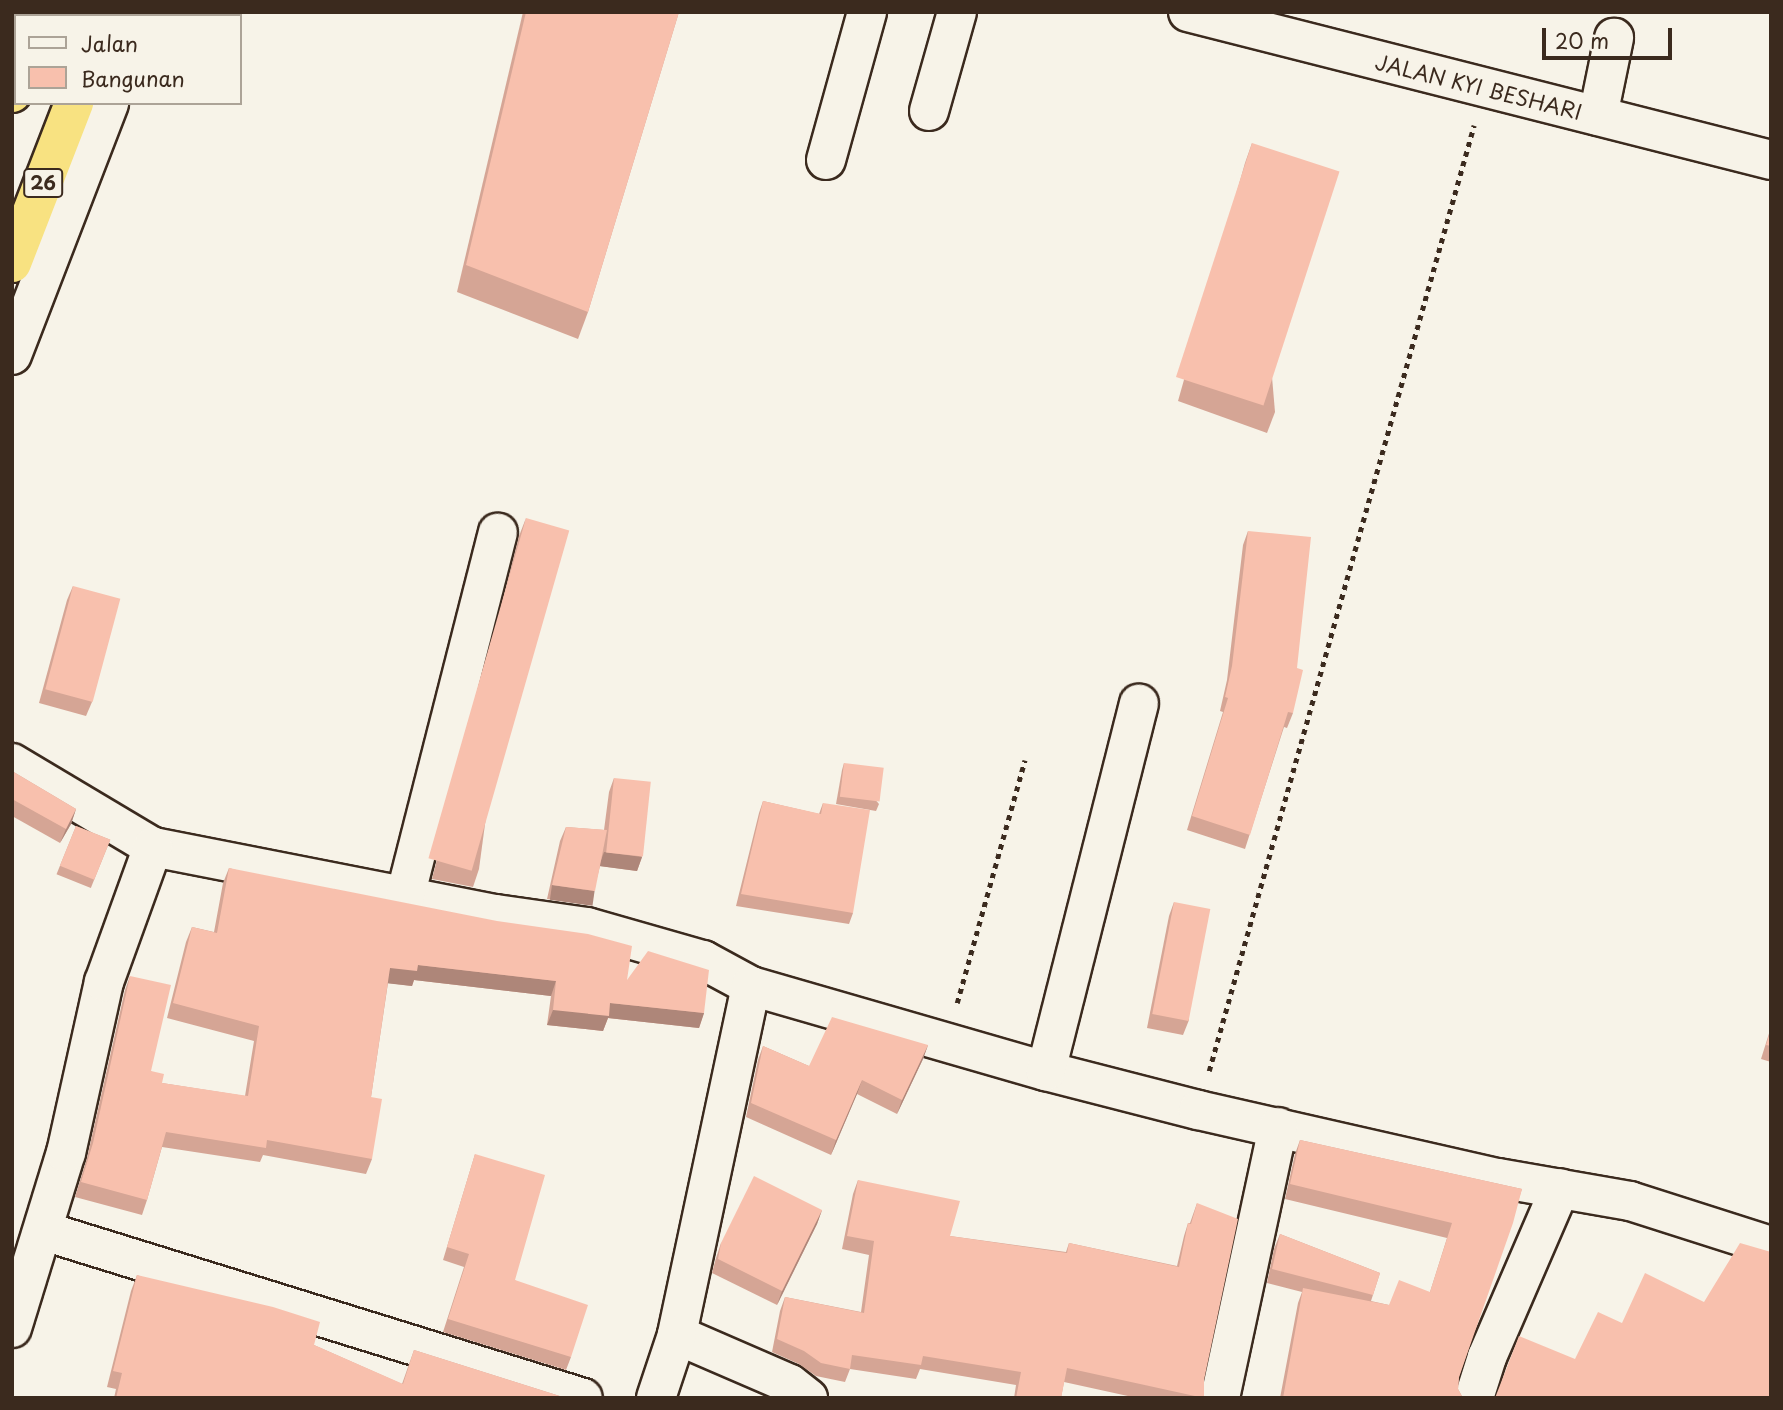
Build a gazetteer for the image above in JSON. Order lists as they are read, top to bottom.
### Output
{
  "streets": {
    "highway": ["26"],
    "street": ["JALAN KYI BESHARI"]
  },
  "legend": ["Jalan", "Bangunan"],
  "scale_bar": "20 m"
}
